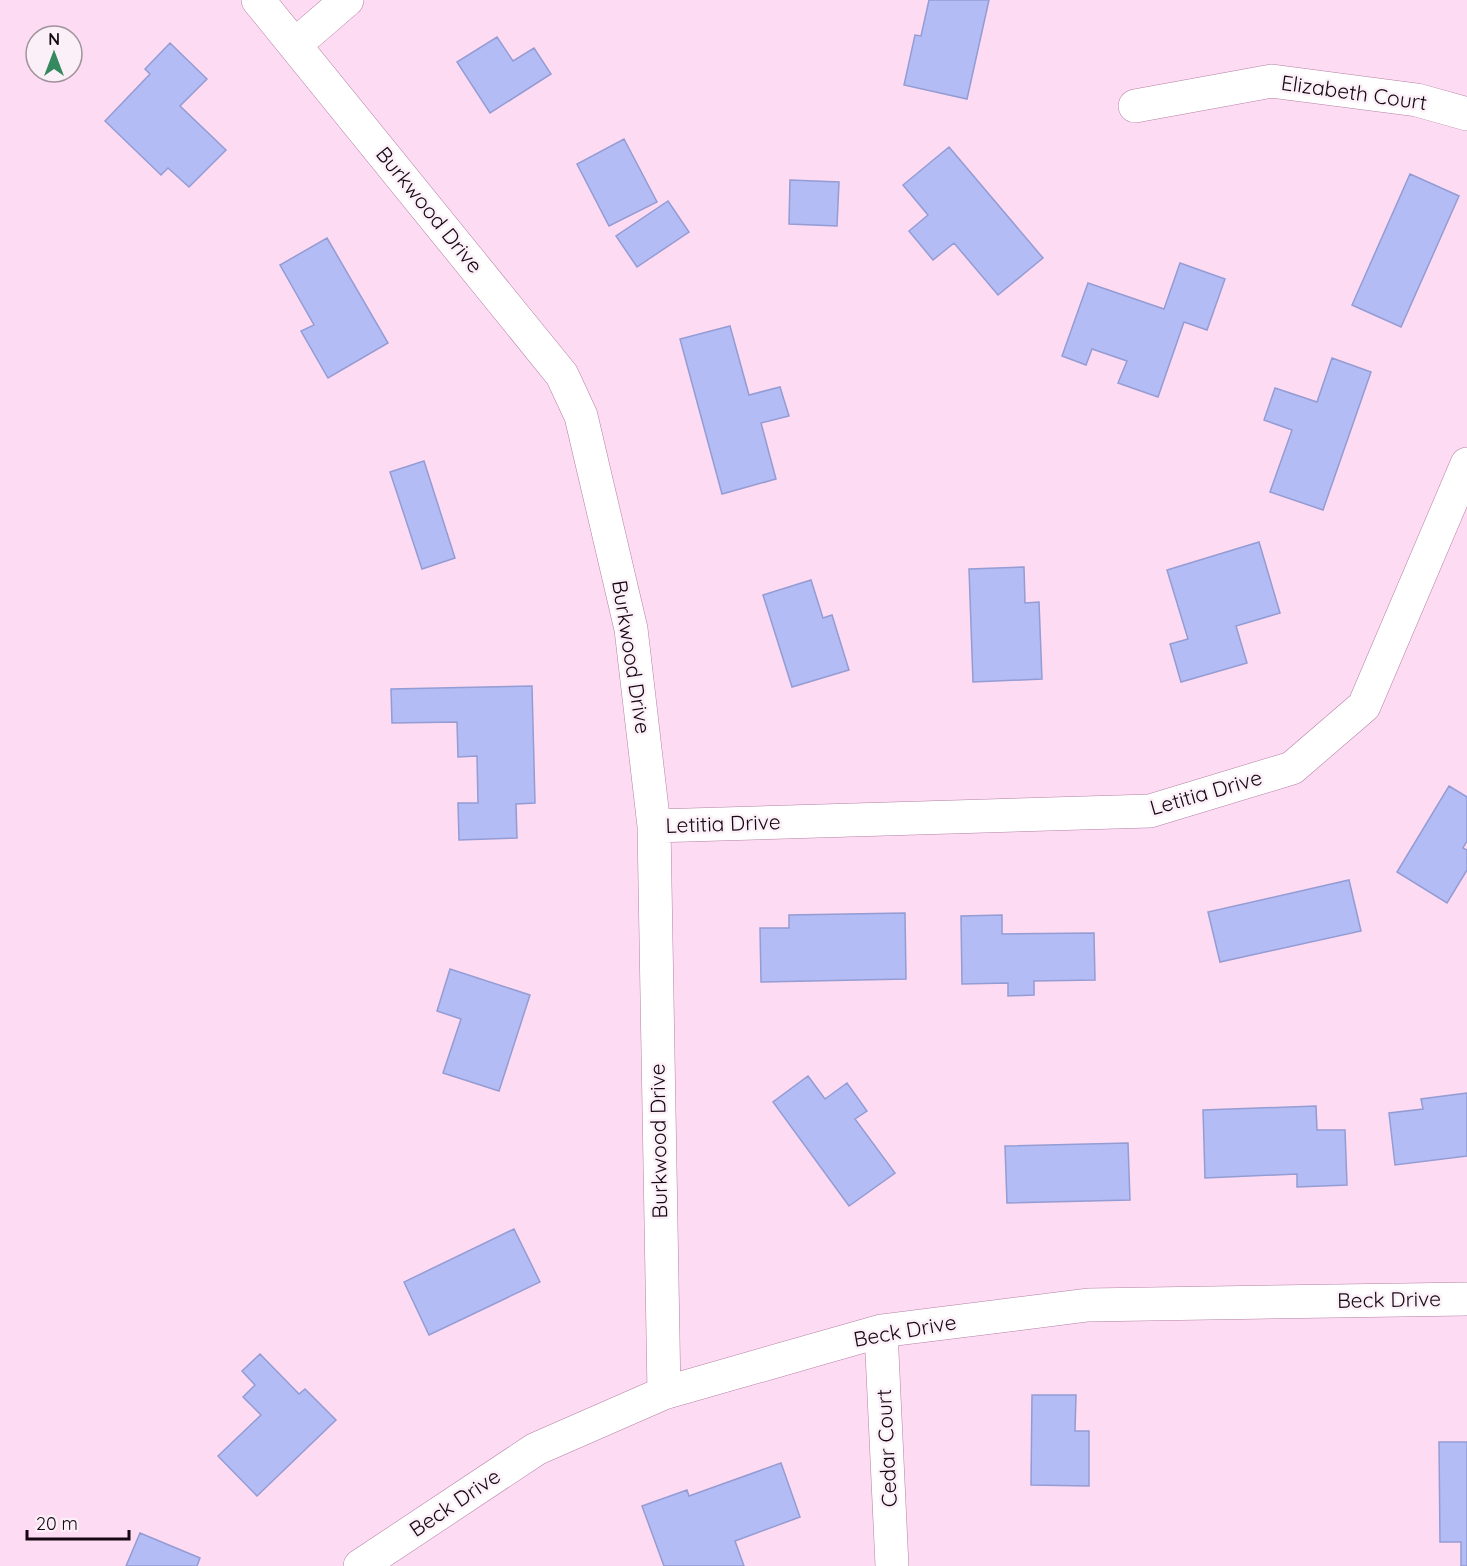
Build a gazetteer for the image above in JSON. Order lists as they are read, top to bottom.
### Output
{
  "streets": {
    "street": [
      "Elizabeth Court",
      "Burkwood Drive",
      "Letitia Drive",
      "Beck Drive",
      "Cedar Court"
    ]
  },
  "crossings": [
    ["Burkwood Drive", "Letitia Drive"],
    ["Burkwood Drive", "Beck Drive"],
    ["Beck Drive", "Cedar Court"]
  ],
  "scale_bar": "20 m",
  "north": "top"
}
